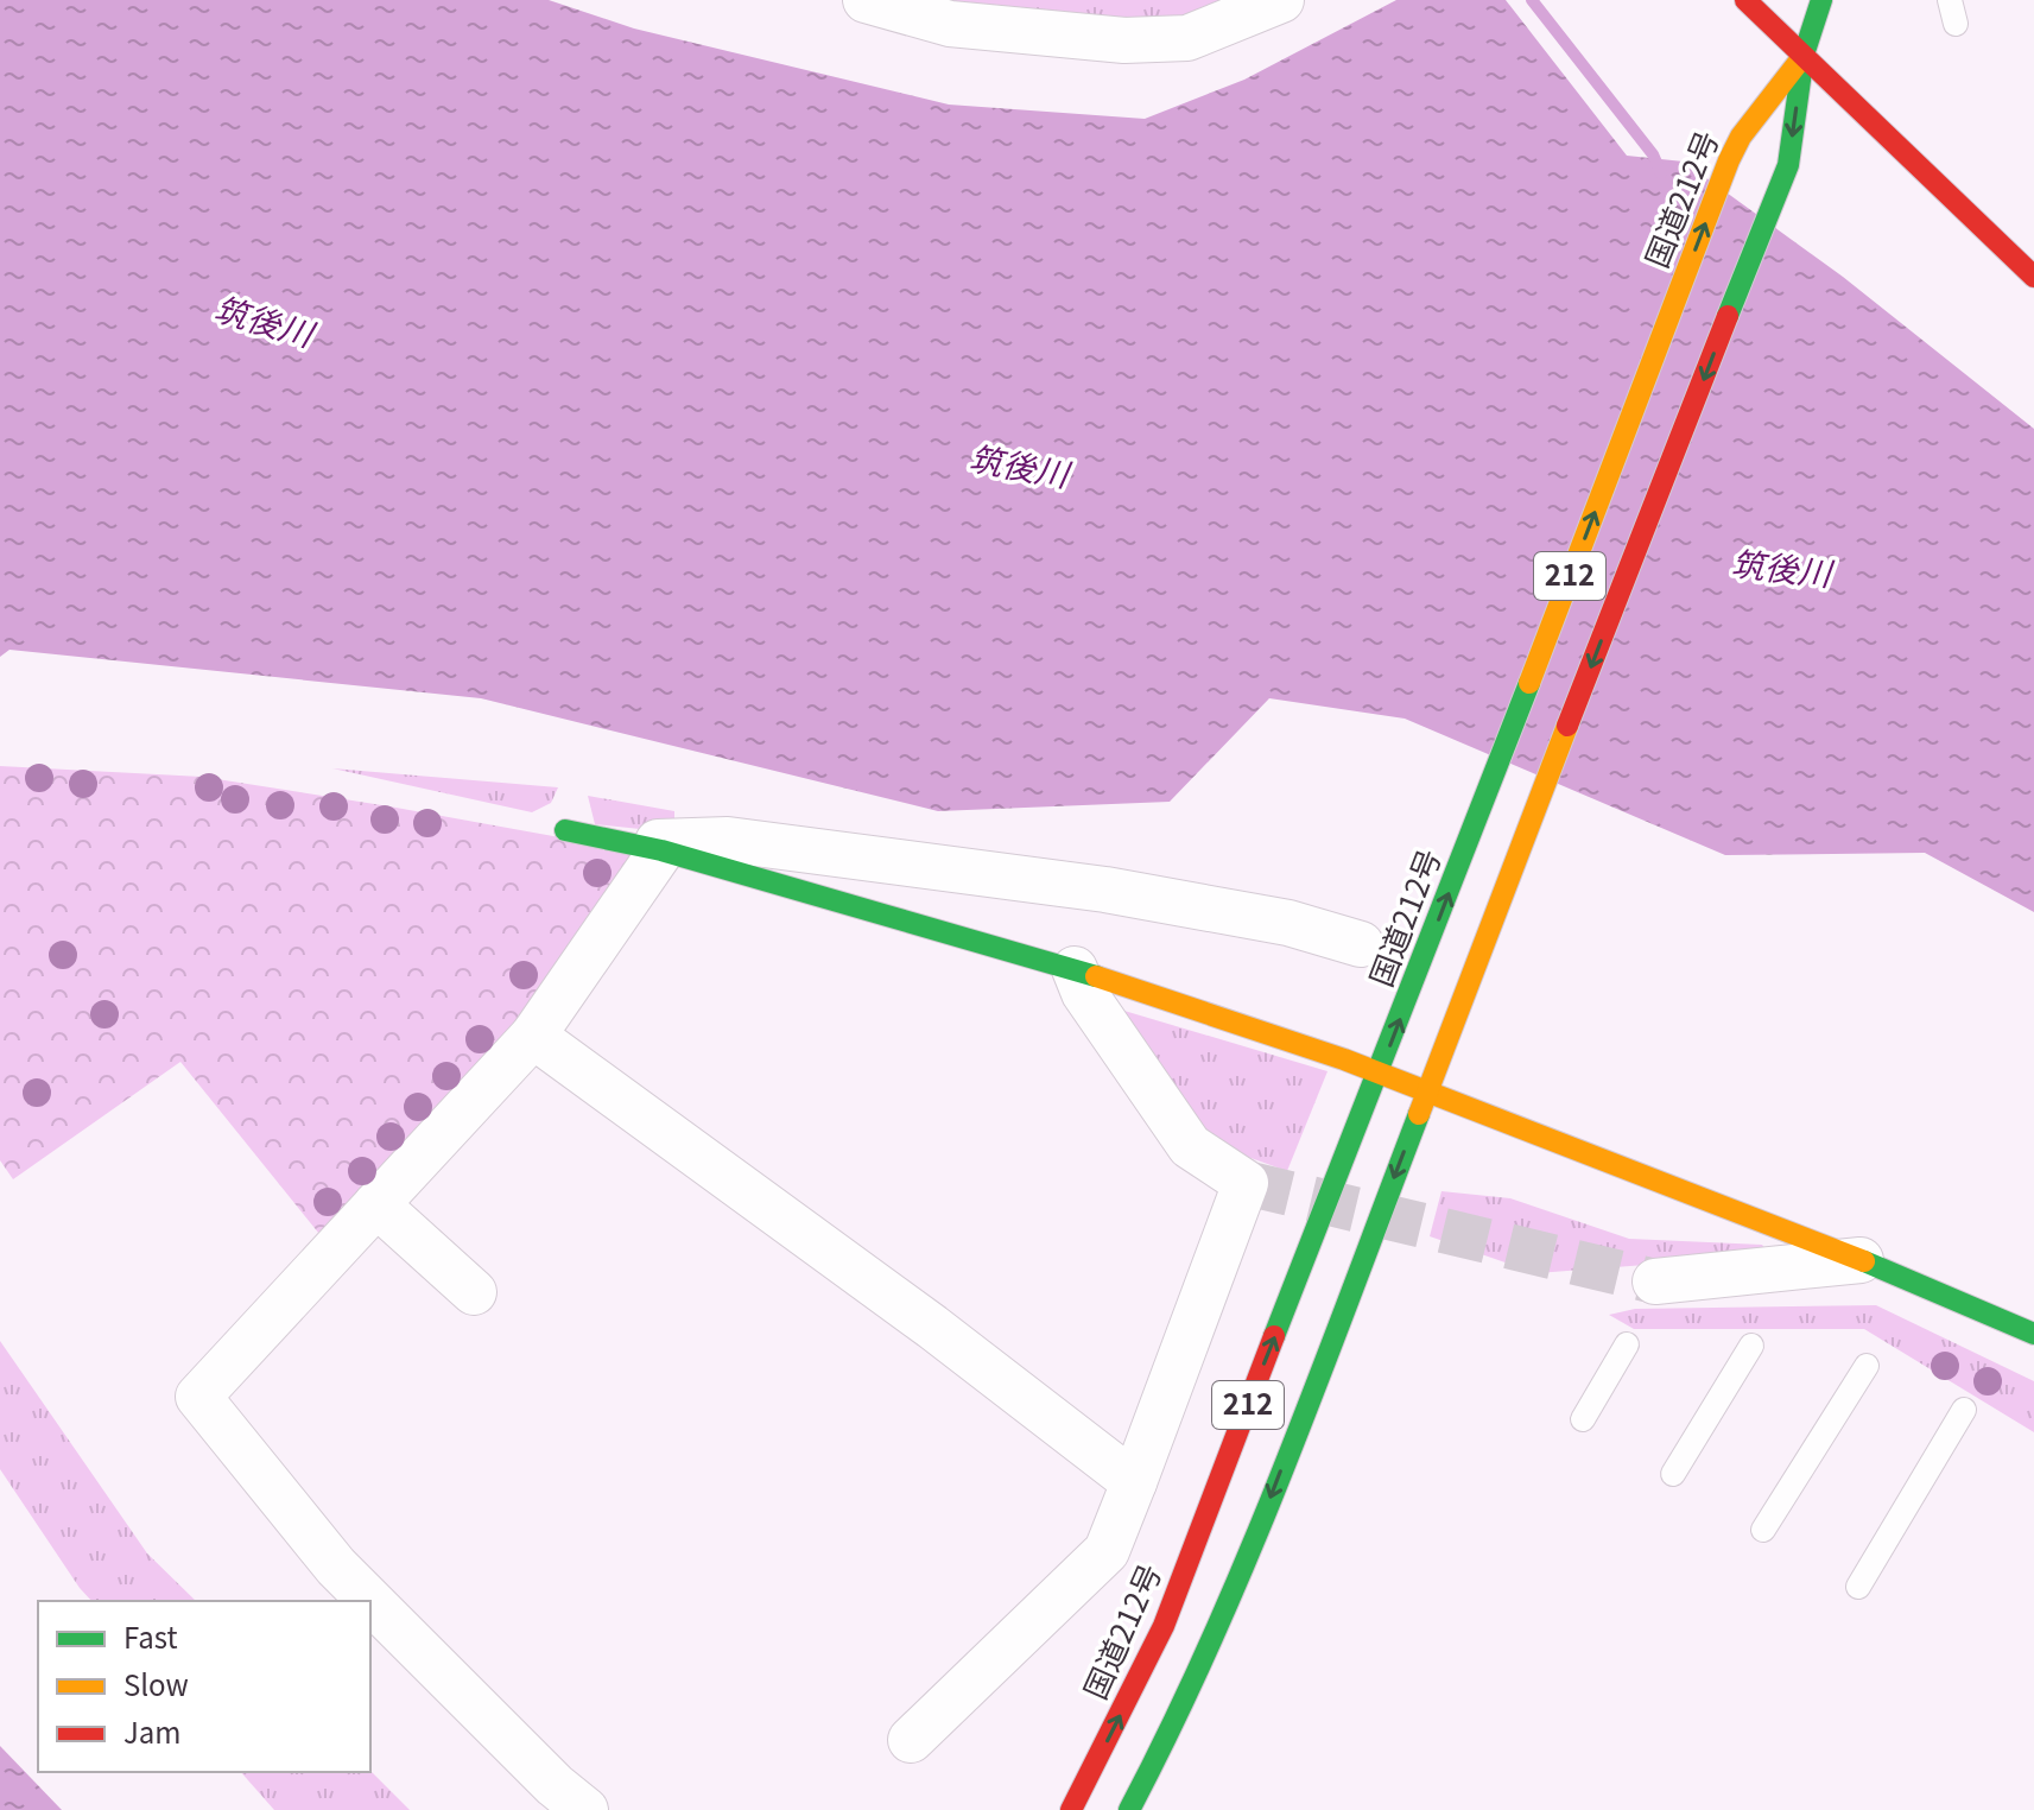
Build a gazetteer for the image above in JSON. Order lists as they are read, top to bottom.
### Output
{
  "streets": {
    "main road": ["国道212号", "212"]
  },
  "water": ["筑後川"],
  "legend": ["Fast", "Slow", "Jam"]
}
